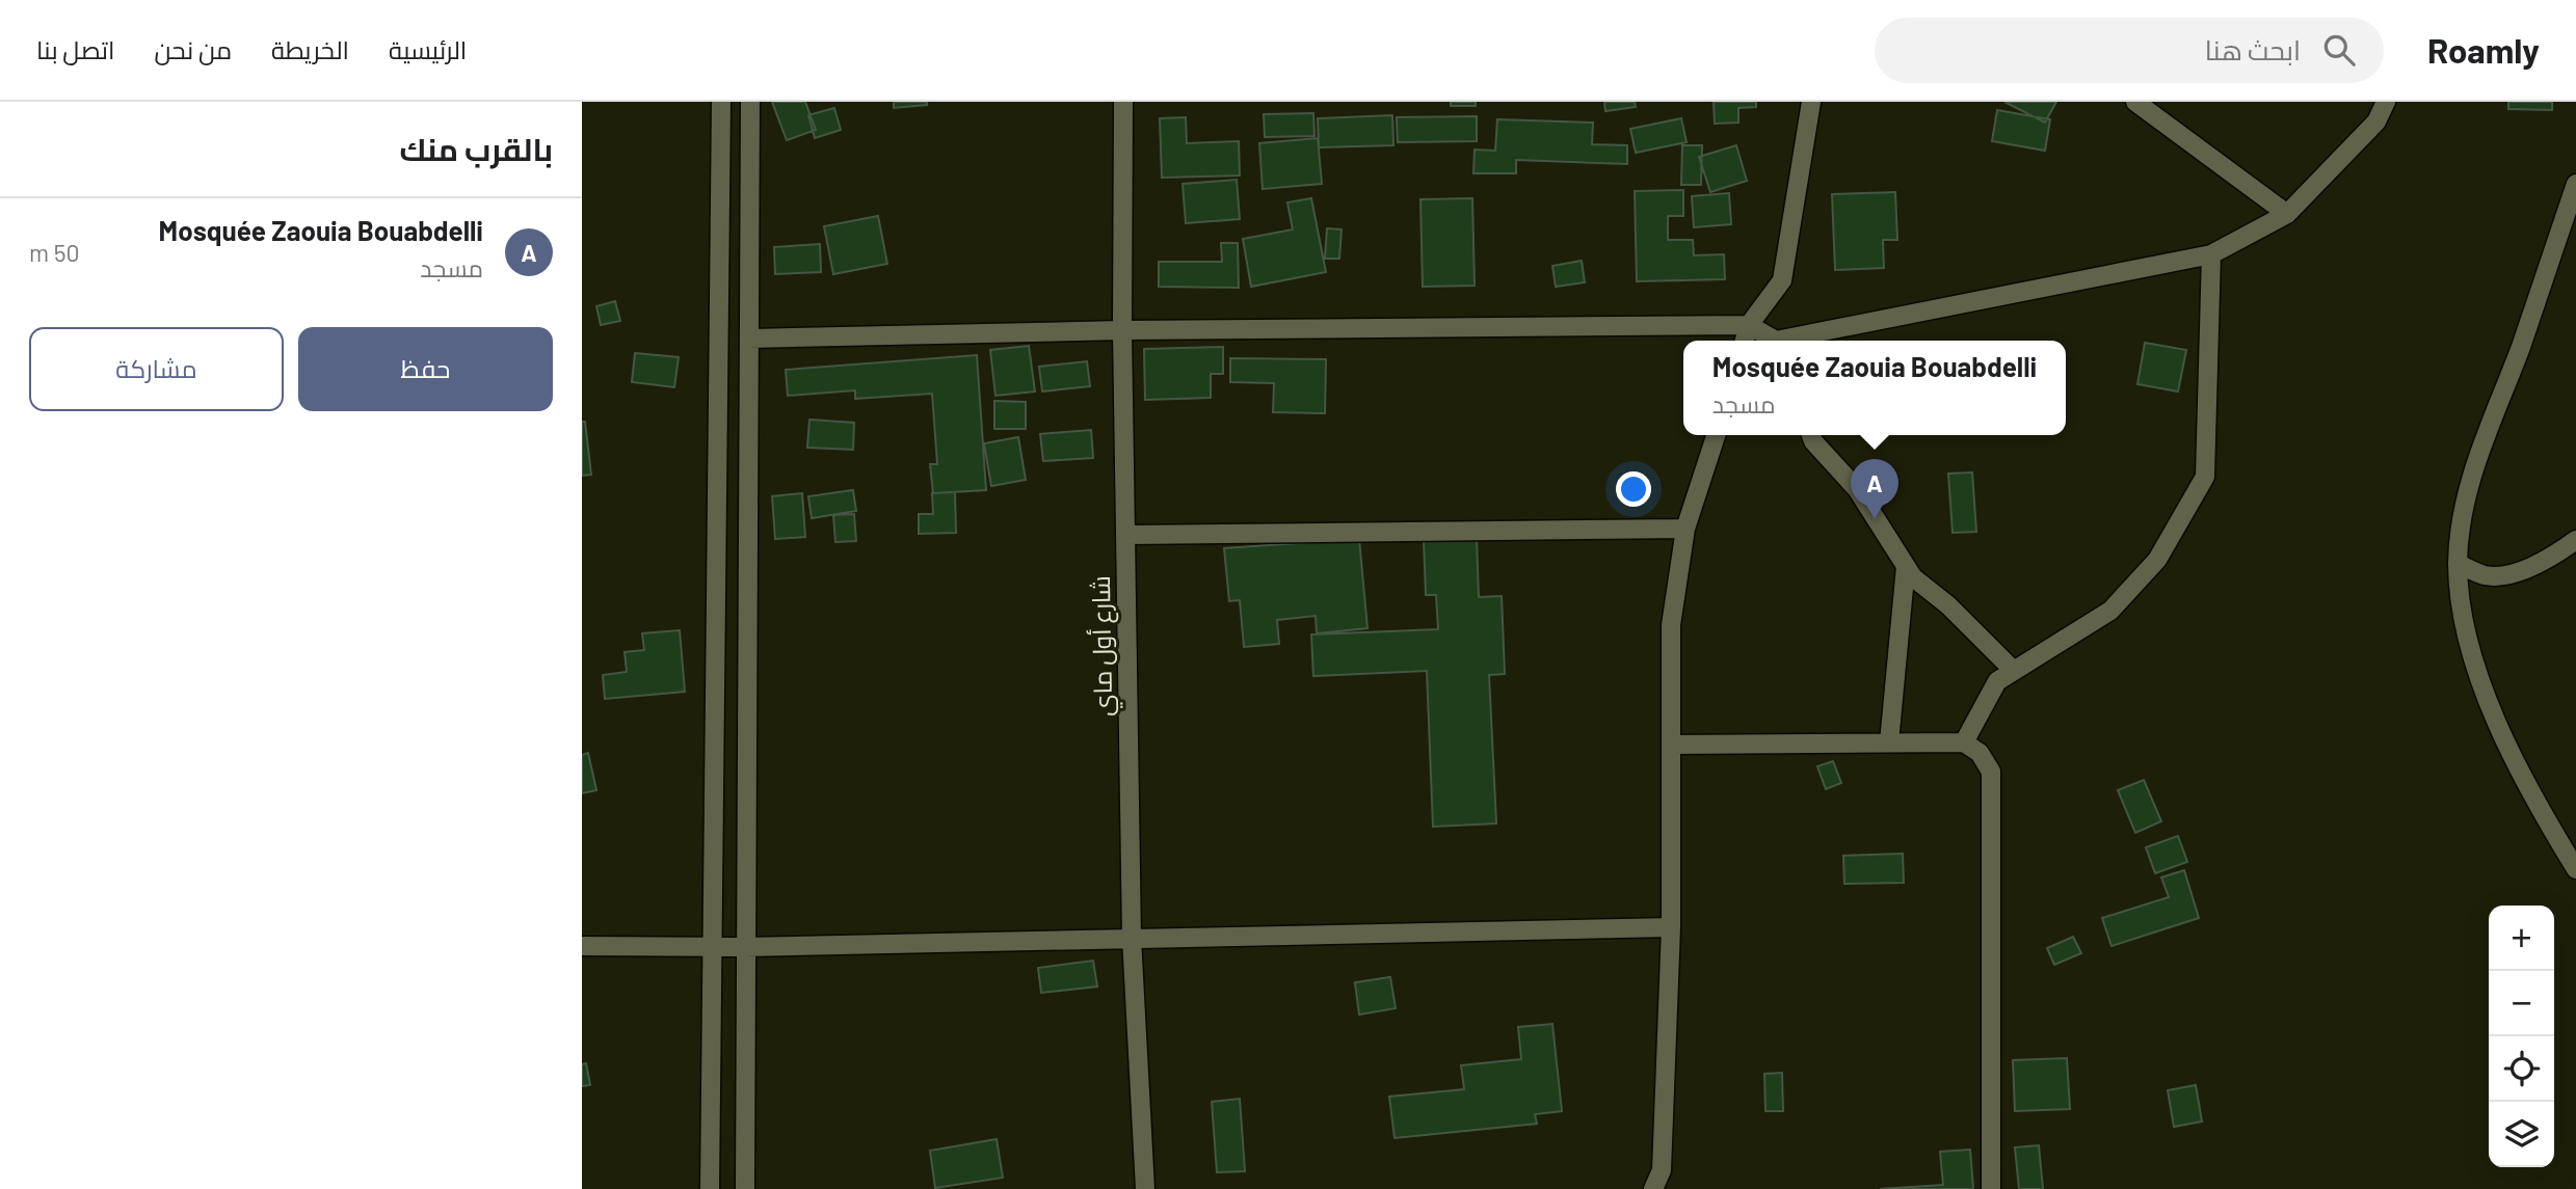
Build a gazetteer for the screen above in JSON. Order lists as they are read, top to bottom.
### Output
{
  "streets": {
    "street": ["شارع أول ماي"]
  },
  "page": {
    "header": "Roamly",
    "search": "ابحث هنا",
    "nav": [
      "الرئيسية",
      "الخريطة",
      "من نحن",
      "اتصل بنا"
    ],
    "heading": "بالقرب منك",
    "list": [
      {
        "mark": "A",
        "name": "Mosquée Zaouia Bouabdelli",
        "note": "مسجد",
        "value": "50 m"
      }
    ],
    "buttons": ["حفظ", "مشاركة"],
    "popup": ["Mosquée Zaouia Bouabdelli", "مسجد"],
    "pins": "A",
    "map_buttons": ["+", "−"]
  }
}
